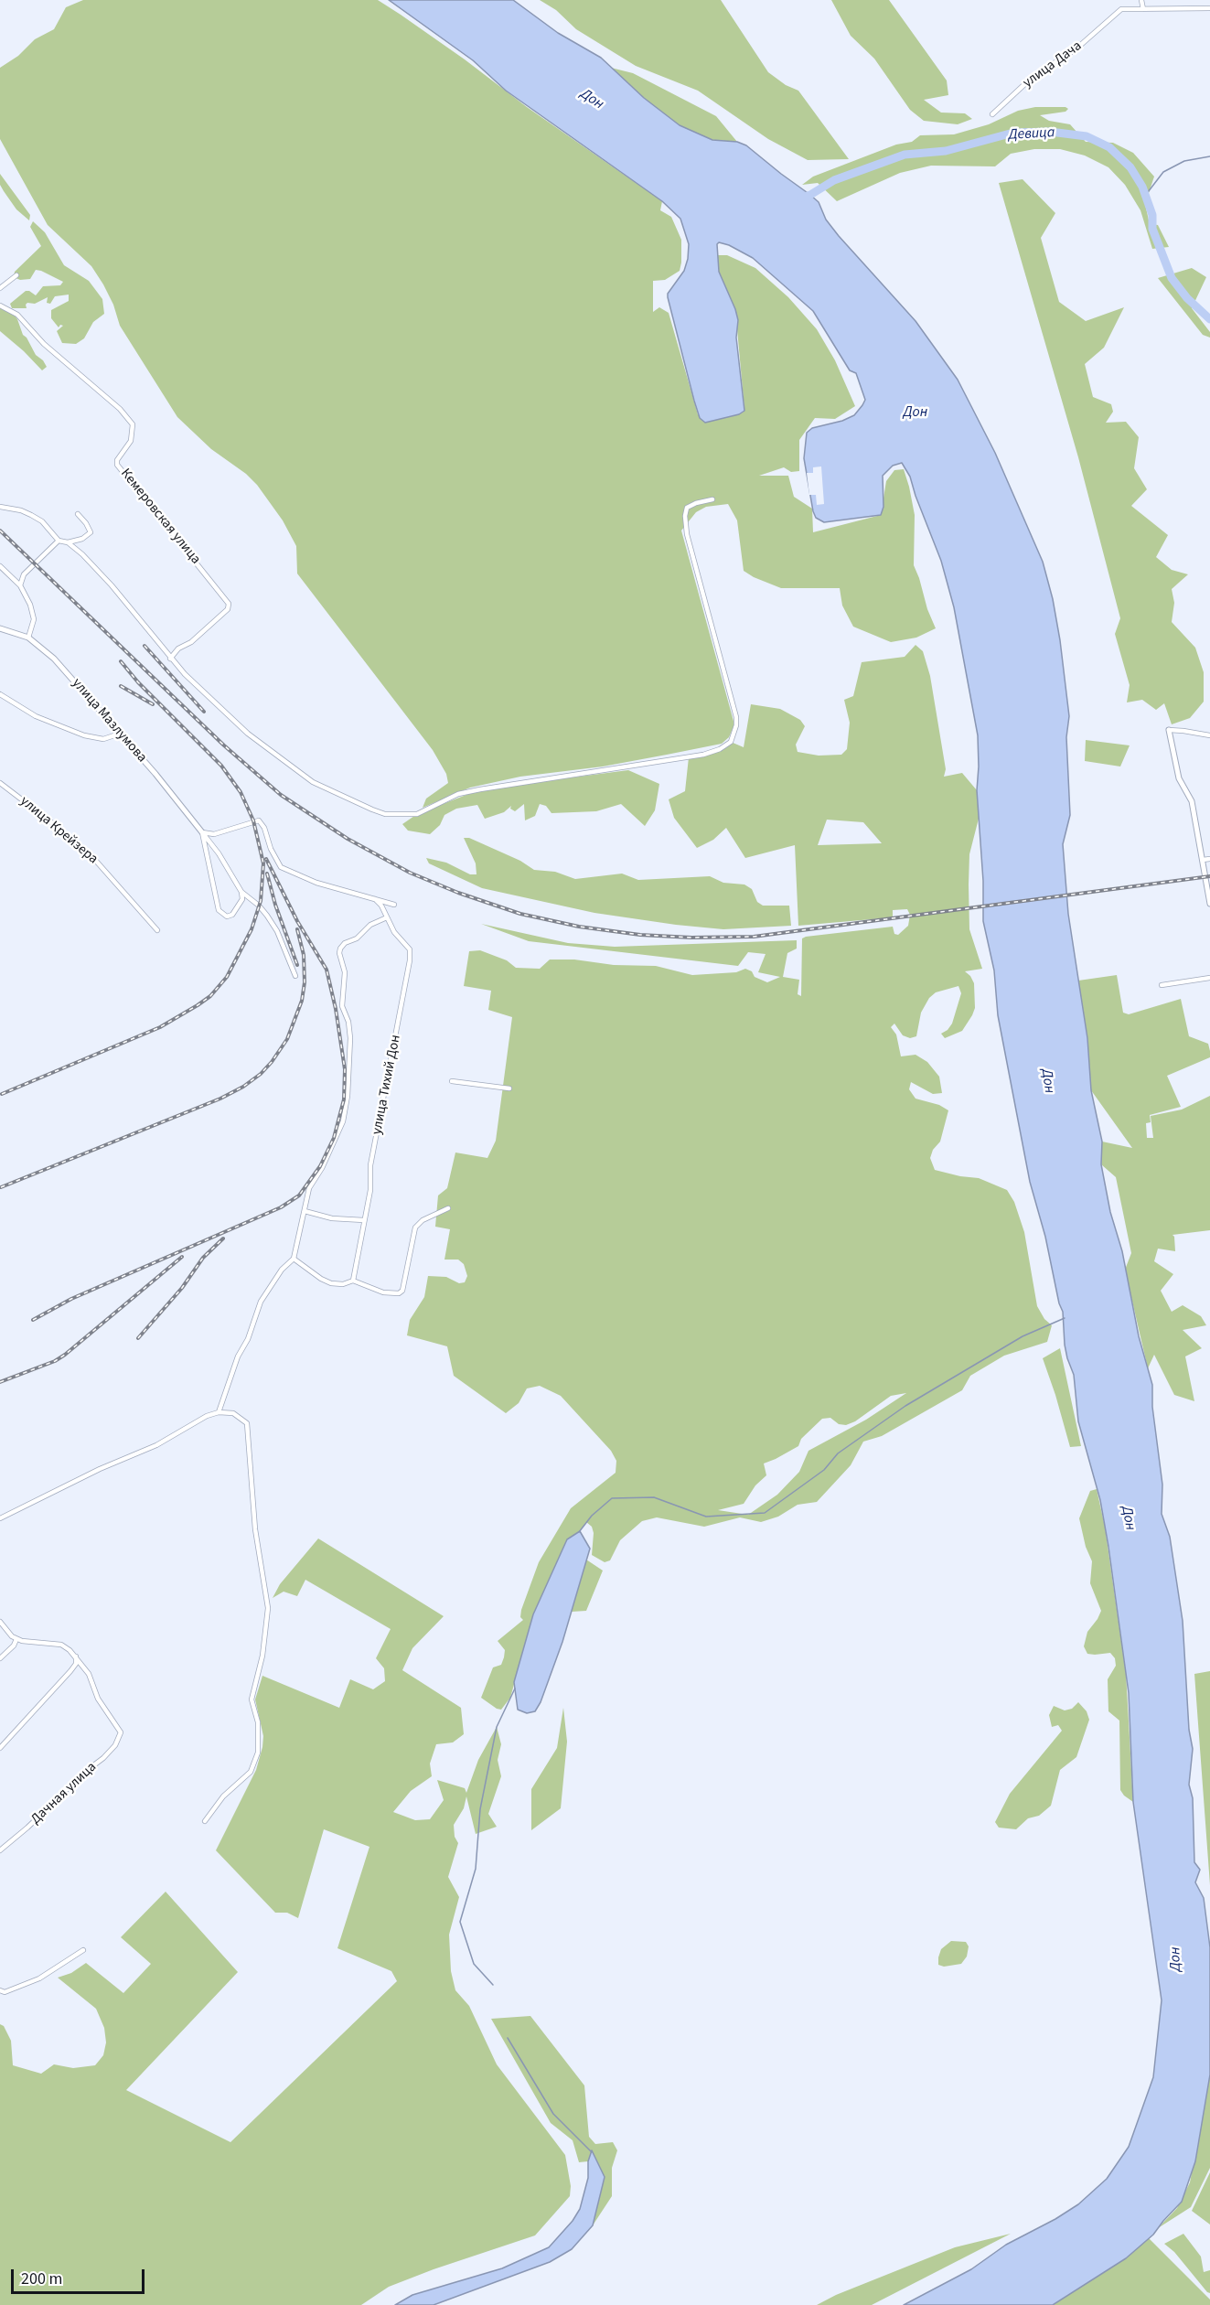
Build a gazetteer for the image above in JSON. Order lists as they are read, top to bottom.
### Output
{
  "streets": {
    "street": [
      "улица Дача",
      "Кемеровская улица",
      "улица Мазлумова",
      "улица Крейзера",
      "улица Тихий Дон",
      "Дачная улица"
    ]
  },
  "water": ["Дон", "Девица"],
  "scale_bar": "200 m"
}
